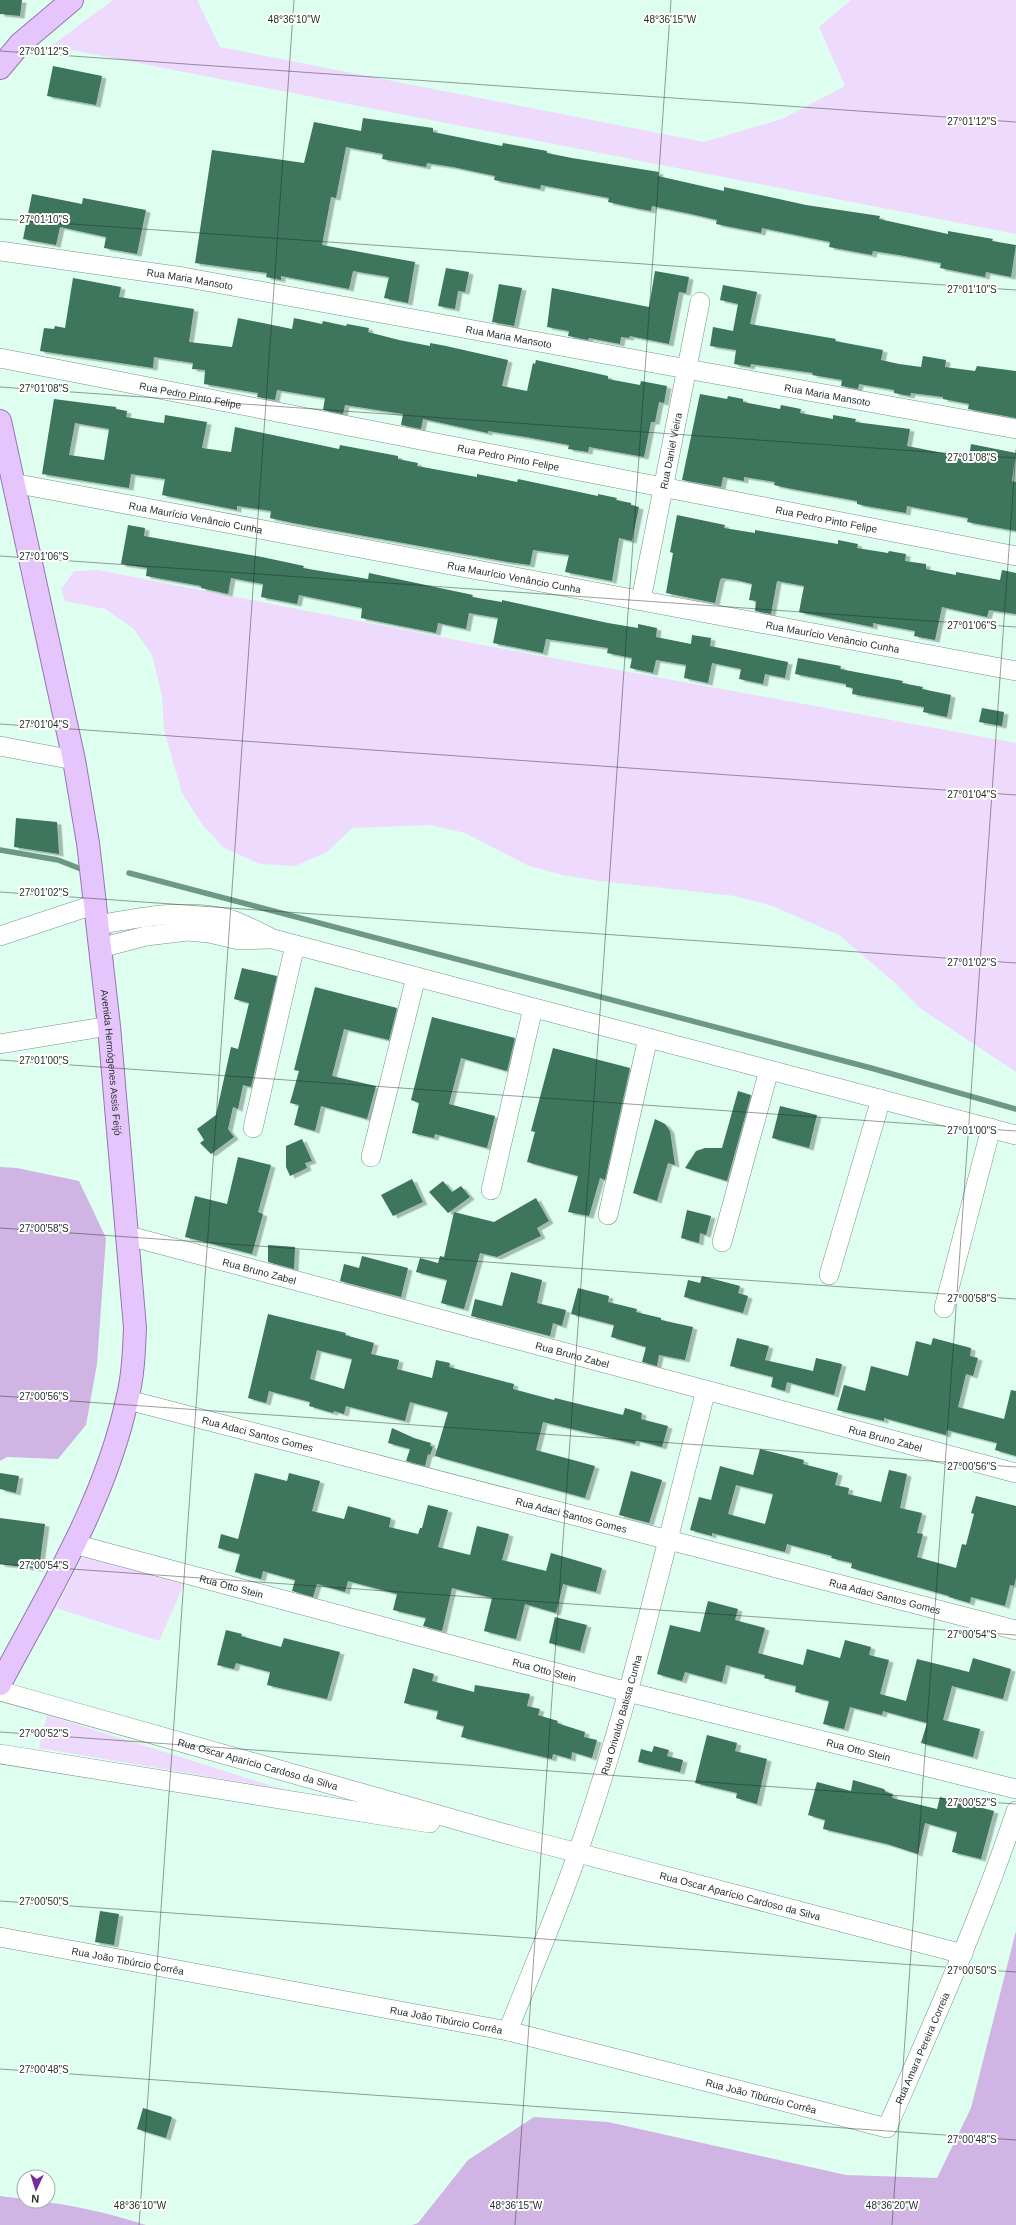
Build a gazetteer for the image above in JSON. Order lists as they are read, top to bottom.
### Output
{
  "streets": {
    "main road": ["Avenida Hermógenes Assis Feijó"],
    "street": [
      "Rua Maria Mansoto",
      "Rua Pedro Pinto Felipe",
      "Rua Daniel Vieira",
      "Rua Maurício Venâncio Cunha",
      "Rua Bruno Zabel",
      "Rua Adaci Santos Gomes",
      "Rua Otto Stein",
      "Rua Orivaldo Batista Cunha",
      "Rua Oscar Aparício Cardoso da Silva",
      "Rua João Tibúrcio Corrêa",
      "Rua Amara Pereira Correia"
    ]
  },
  "crossings": [
    ["Rua Maria Mansoto", "Rua Daniel Vieira"],
    ["Rua Pedro Pinto Felipe", "Rua Daniel Vieira"],
    ["Rua Daniel Vieira", "Rua Maurício Venâncio Cunha"],
    ["Rua Maurício Venâncio Cunha", "Avenida Hermógenes Assis Feijó"],
    ["Avenida Hermógenes Assis Feijó", "Rua Bruno Zabel"],
    ["Avenida Hermógenes Assis Feijó", "Rua Adaci Santos Gomes"],
    ["Avenida Hermógenes Assis Feijó", "Rua Otto Stein"],
    ["Rua Bruno Zabel", "Rua Orivaldo Batista Cunha"],
    ["Rua Adaci Santos Gomes", "Rua Orivaldo Batista Cunha"],
    ["Rua Otto Stein", "Rua Orivaldo Batista Cunha"],
    ["Rua Orivaldo Batista Cunha", "Rua Oscar Aparício Cardoso da Silva"],
    ["Rua Orivaldo Batista Cunha", "Rua João Tibúrcio Corrêa"],
    ["Rua Oscar Aparício Cardoso da Silva", "Rua Amara Pereira Correia"],
    ["Rua João Tibúrcio Corrêa", "Rua Amara Pereira Correia"]
  ],
  "north": "bottom",
  "coordinates": [
    "48°36'10\"W",
    "48°36'15\"W",
    "27°01'12\"S",
    "27°01'10\"S",
    "27°01'08\"S",
    "27°01'06\"S",
    "27°01'04\"S",
    "27°01'02\"S",
    "27°01'00\"S",
    "27°00'58\"S",
    "27°00'56\"S",
    "27°00'54\"S",
    "27°00'52\"S",
    "27°00'50\"S",
    "27°00'48\"S",
    "48°36'20\"W"
  ]
}
